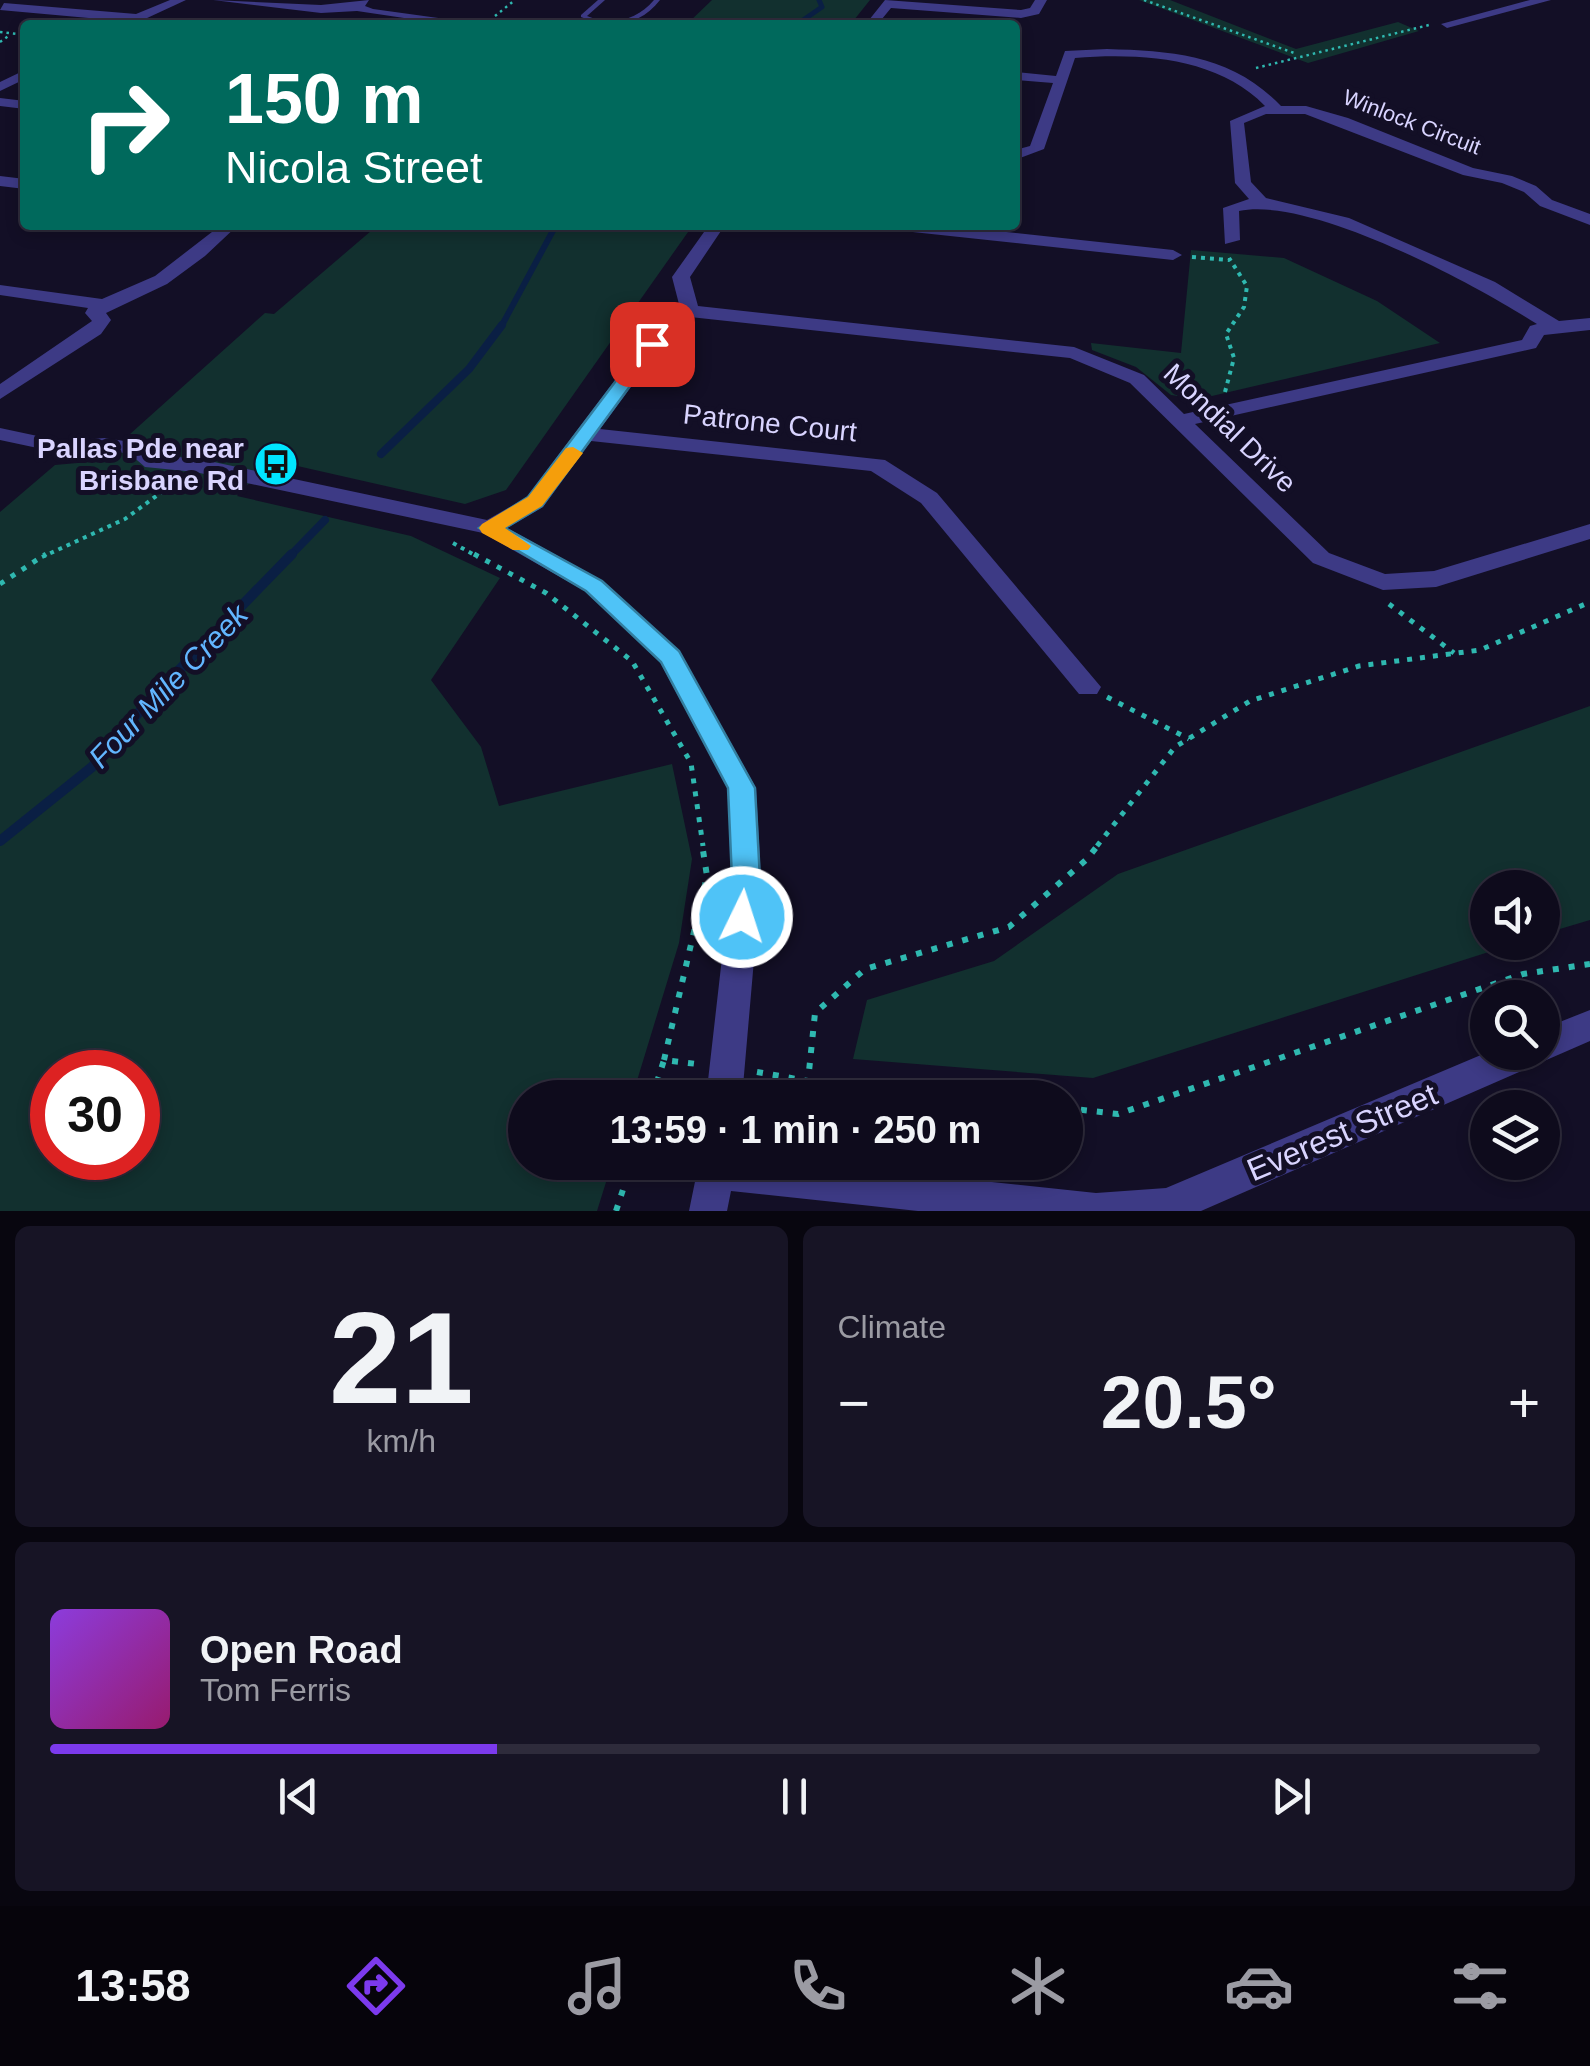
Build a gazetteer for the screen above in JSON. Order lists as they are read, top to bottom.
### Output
{
  "streets": {
    "street": [
      "Winlock Circuit",
      "Patrone Court",
      "Mondial Drive",
      "Everest Street"
    ]
  },
  "water": ["Four Mile Creek"],
  "places": {
    "bus stop": ["Pallas Pde near Brisbane Rd"]
  },
  "page": {
    "turn": ["150 m", "Nicola Street"],
    "limit": "30",
    "trip": "13:59 · 1 min · 250 m",
    "tile": [
      ["21", "km/h"],
      "Climate"
    ],
    "heat": ["−", "20.5°", "+"],
    "song": ["Open Road", "Tom Ferris"],
    "tabs": "13:58"
  }
}
